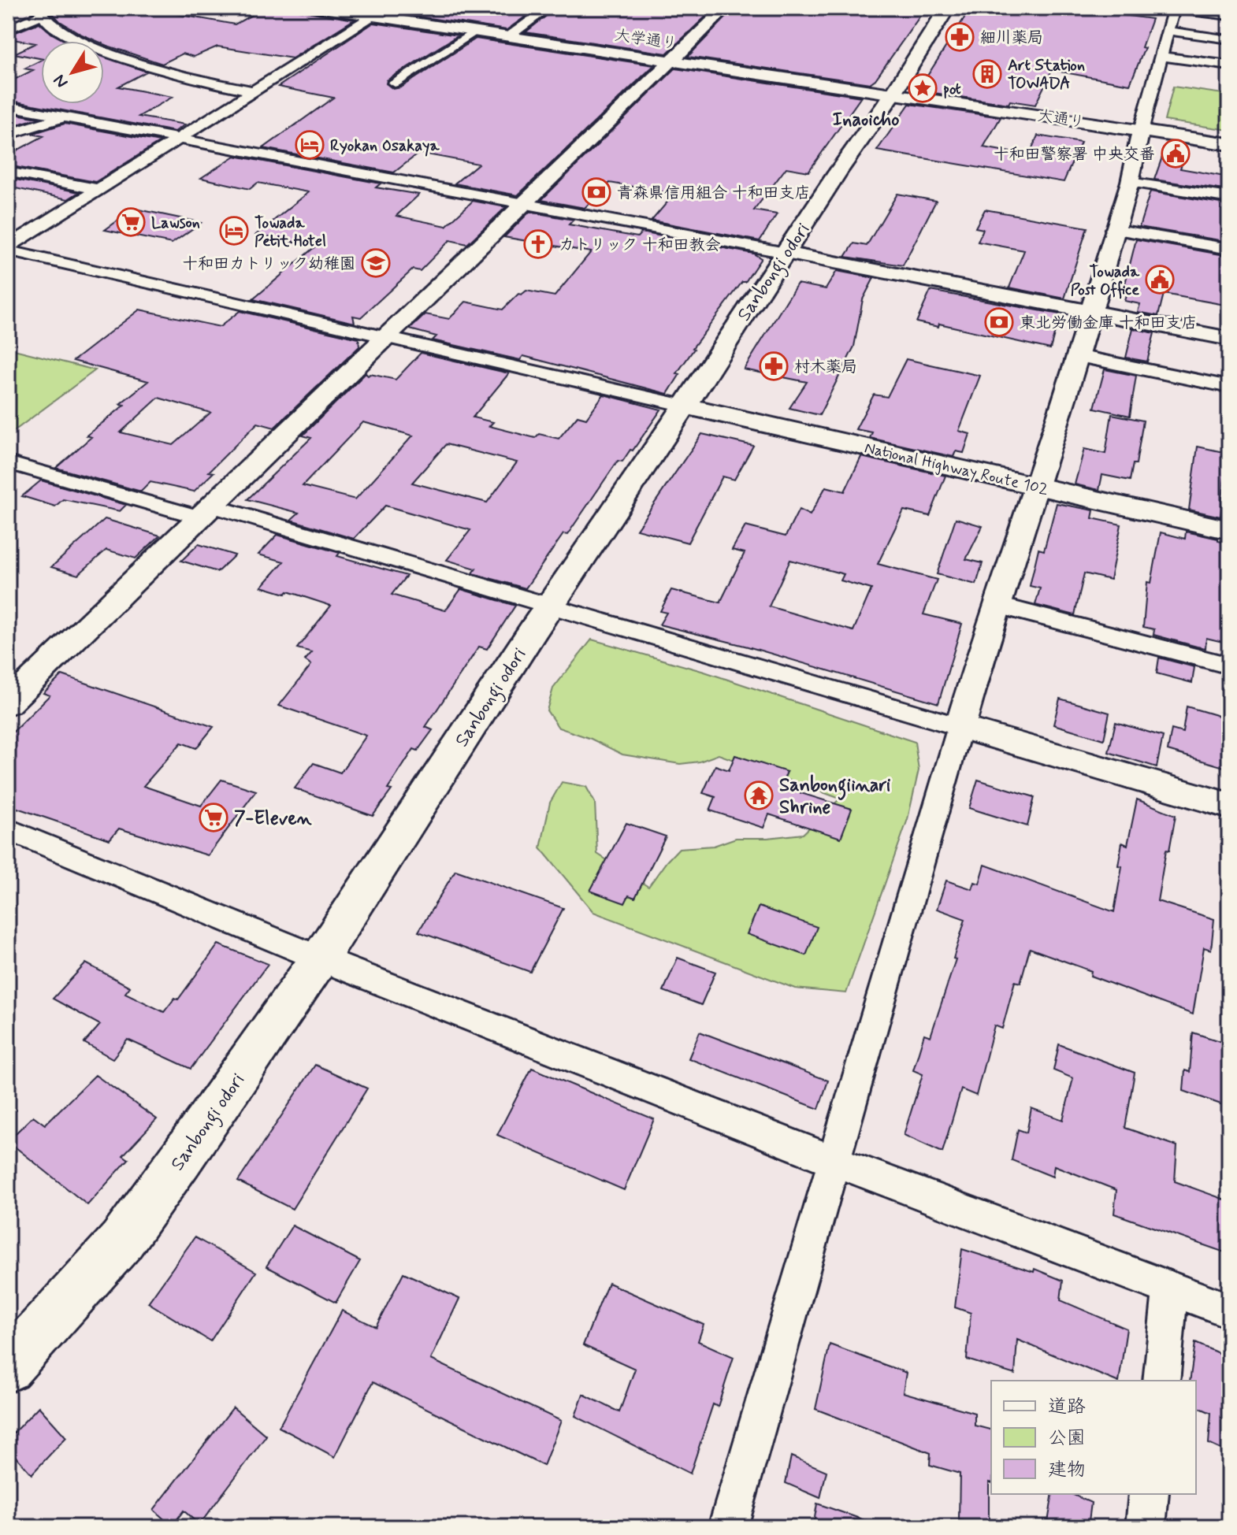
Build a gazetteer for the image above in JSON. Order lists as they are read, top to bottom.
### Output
{
  "streets": {
    "main road": ["Sanbongi odori", "National Highway Route 102"],
    "street": ["大学通り", "大通り"]
  },
  "crossings": [
    ["大学通り", "大通り"],
    ["大学通り", "Sanbongi odori"],
    ["大通り", "Sanbongi odori"],
    ["Sanbongi odori", "National Highway Route 102"]
  ],
  "districts": ["Inaoicho"],
  "places": {
    "pharmacy": ["細川薬局", "村木薬局"],
    "building": ["Art Station TOWADA"],
    "place": ["pot"],
    "hotel": ["Ryokan Osakaya", "Towada Petit Hotel"],
    "public building": ["十和田警察署 中央交番", "Towada Post Office"],
    "bank": ["青森県信用組合 十和田支店", "東北労働金庫 十和田支店"],
    "supermarket": ["Lawson", "7-Eleven"],
    "church": ["カトリック 十和田教会"],
    "school or university": ["十和田カトリック幼稚園"],
    "temple": ["Sanbongiinari Shrine"]
  },
  "legend": ["道路", "公園", "建物"],
  "north": "bottom left"
}
